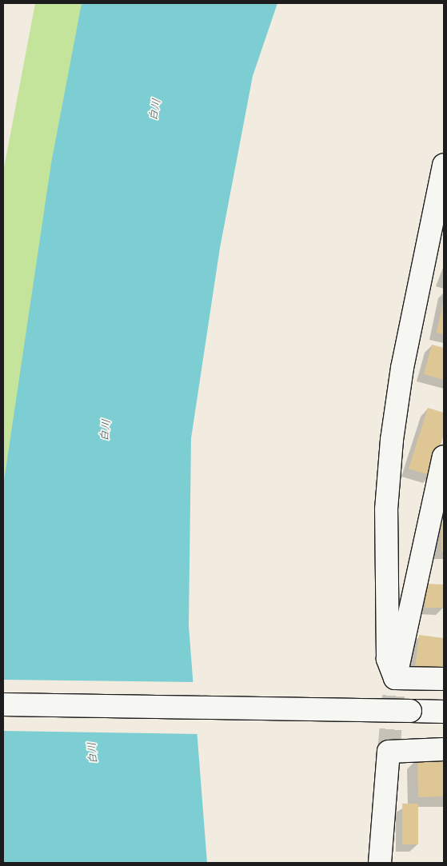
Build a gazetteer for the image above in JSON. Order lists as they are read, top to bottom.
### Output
{
  "water": ["白川"]
}
